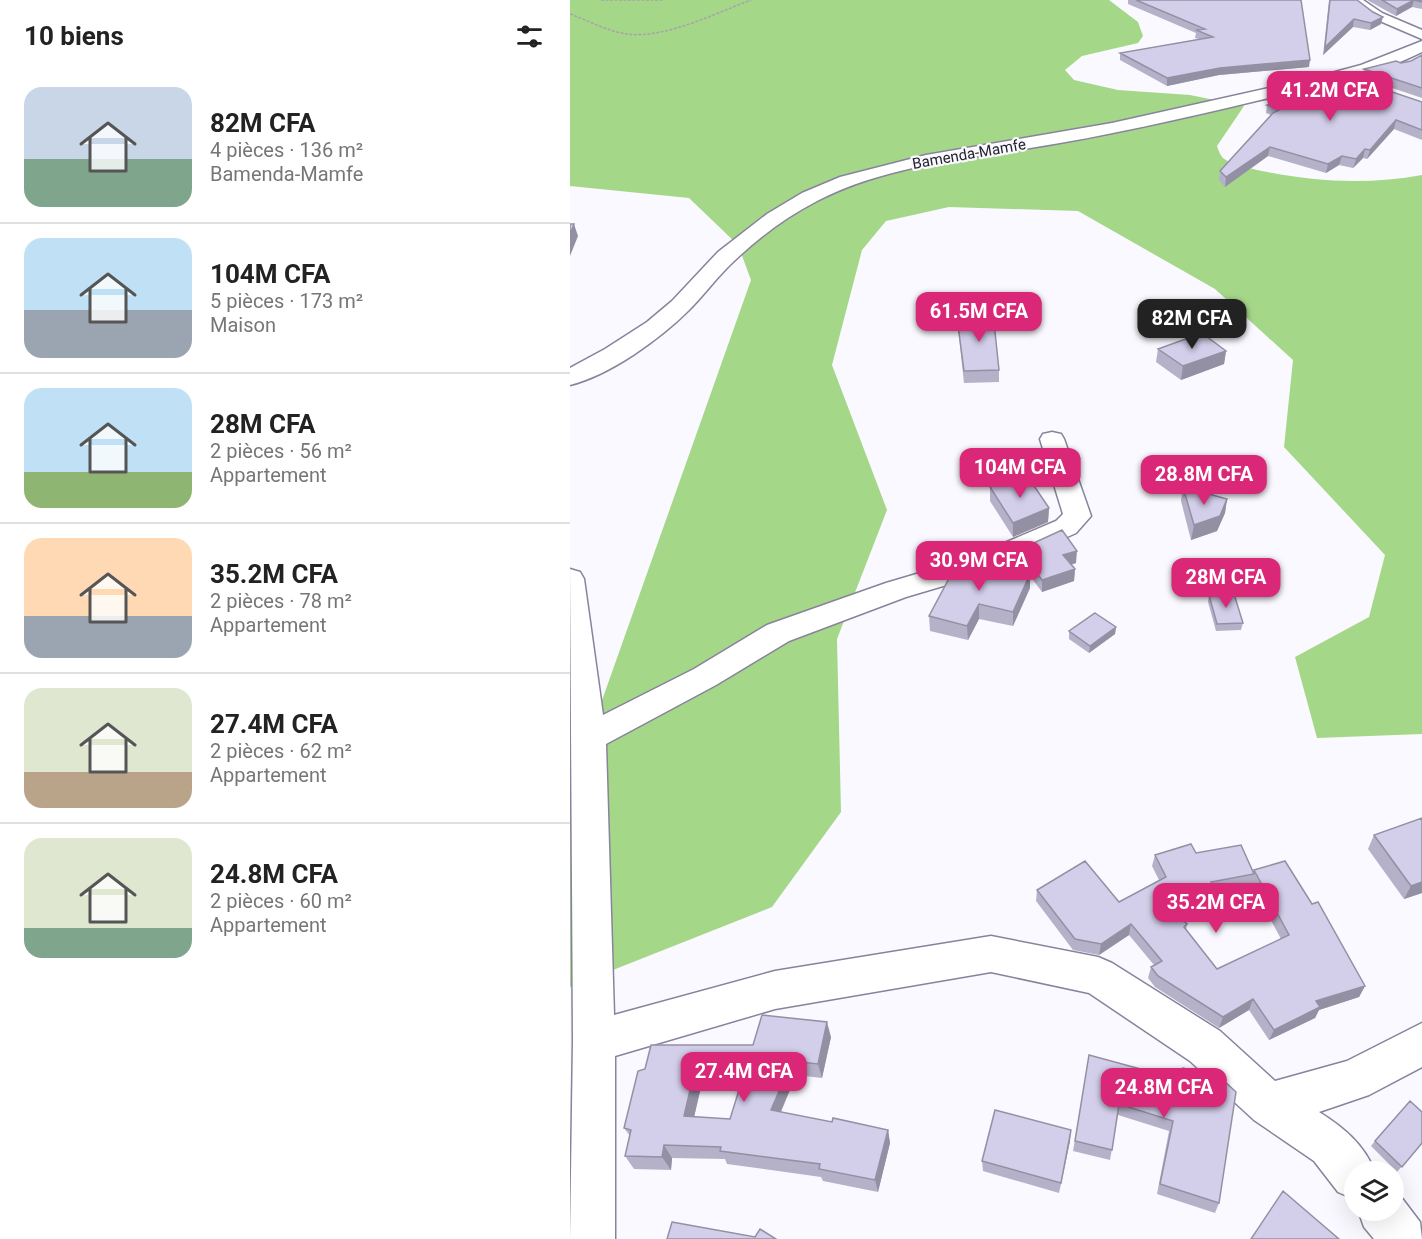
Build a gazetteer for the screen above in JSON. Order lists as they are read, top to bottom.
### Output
{
  "streets": {
    "highway": ["Bamenda-Mamfe"]
  },
  "page": {
    "heading": "10 biens",
    "price": [
      "41.2M CFA",
      "61.5M CFA",
      "82M CFA",
      "104M CFA",
      "28.8M CFA",
      "30.9M CFA",
      "28M CFA",
      "35.2M CFA",
      "27.4M CFA",
      "24.8M CFA"
    ],
    "list": [
      {
        "name": "82M CFA",
        "note": "4 pièces · 136 m² · Bamenda-Mamfe"
      },
      {
        "name": "104M CFA",
        "note": "5 pièces · 173 m² · Maison"
      },
      {
        "name": "28M CFA",
        "note": "2 pièces · 56 m² · Appartement"
      },
      {
        "name": "35.2M CFA",
        "note": "2 pièces · 78 m² · Appartement"
      },
      {
        "name": "27.4M CFA",
        "note": "2 pièces · 62 m² · Appartement"
      },
      {
        "name": "24.8M CFA",
        "note": "2 pièces · 60 m² · Appartement"
      }
    ]
  }
}
